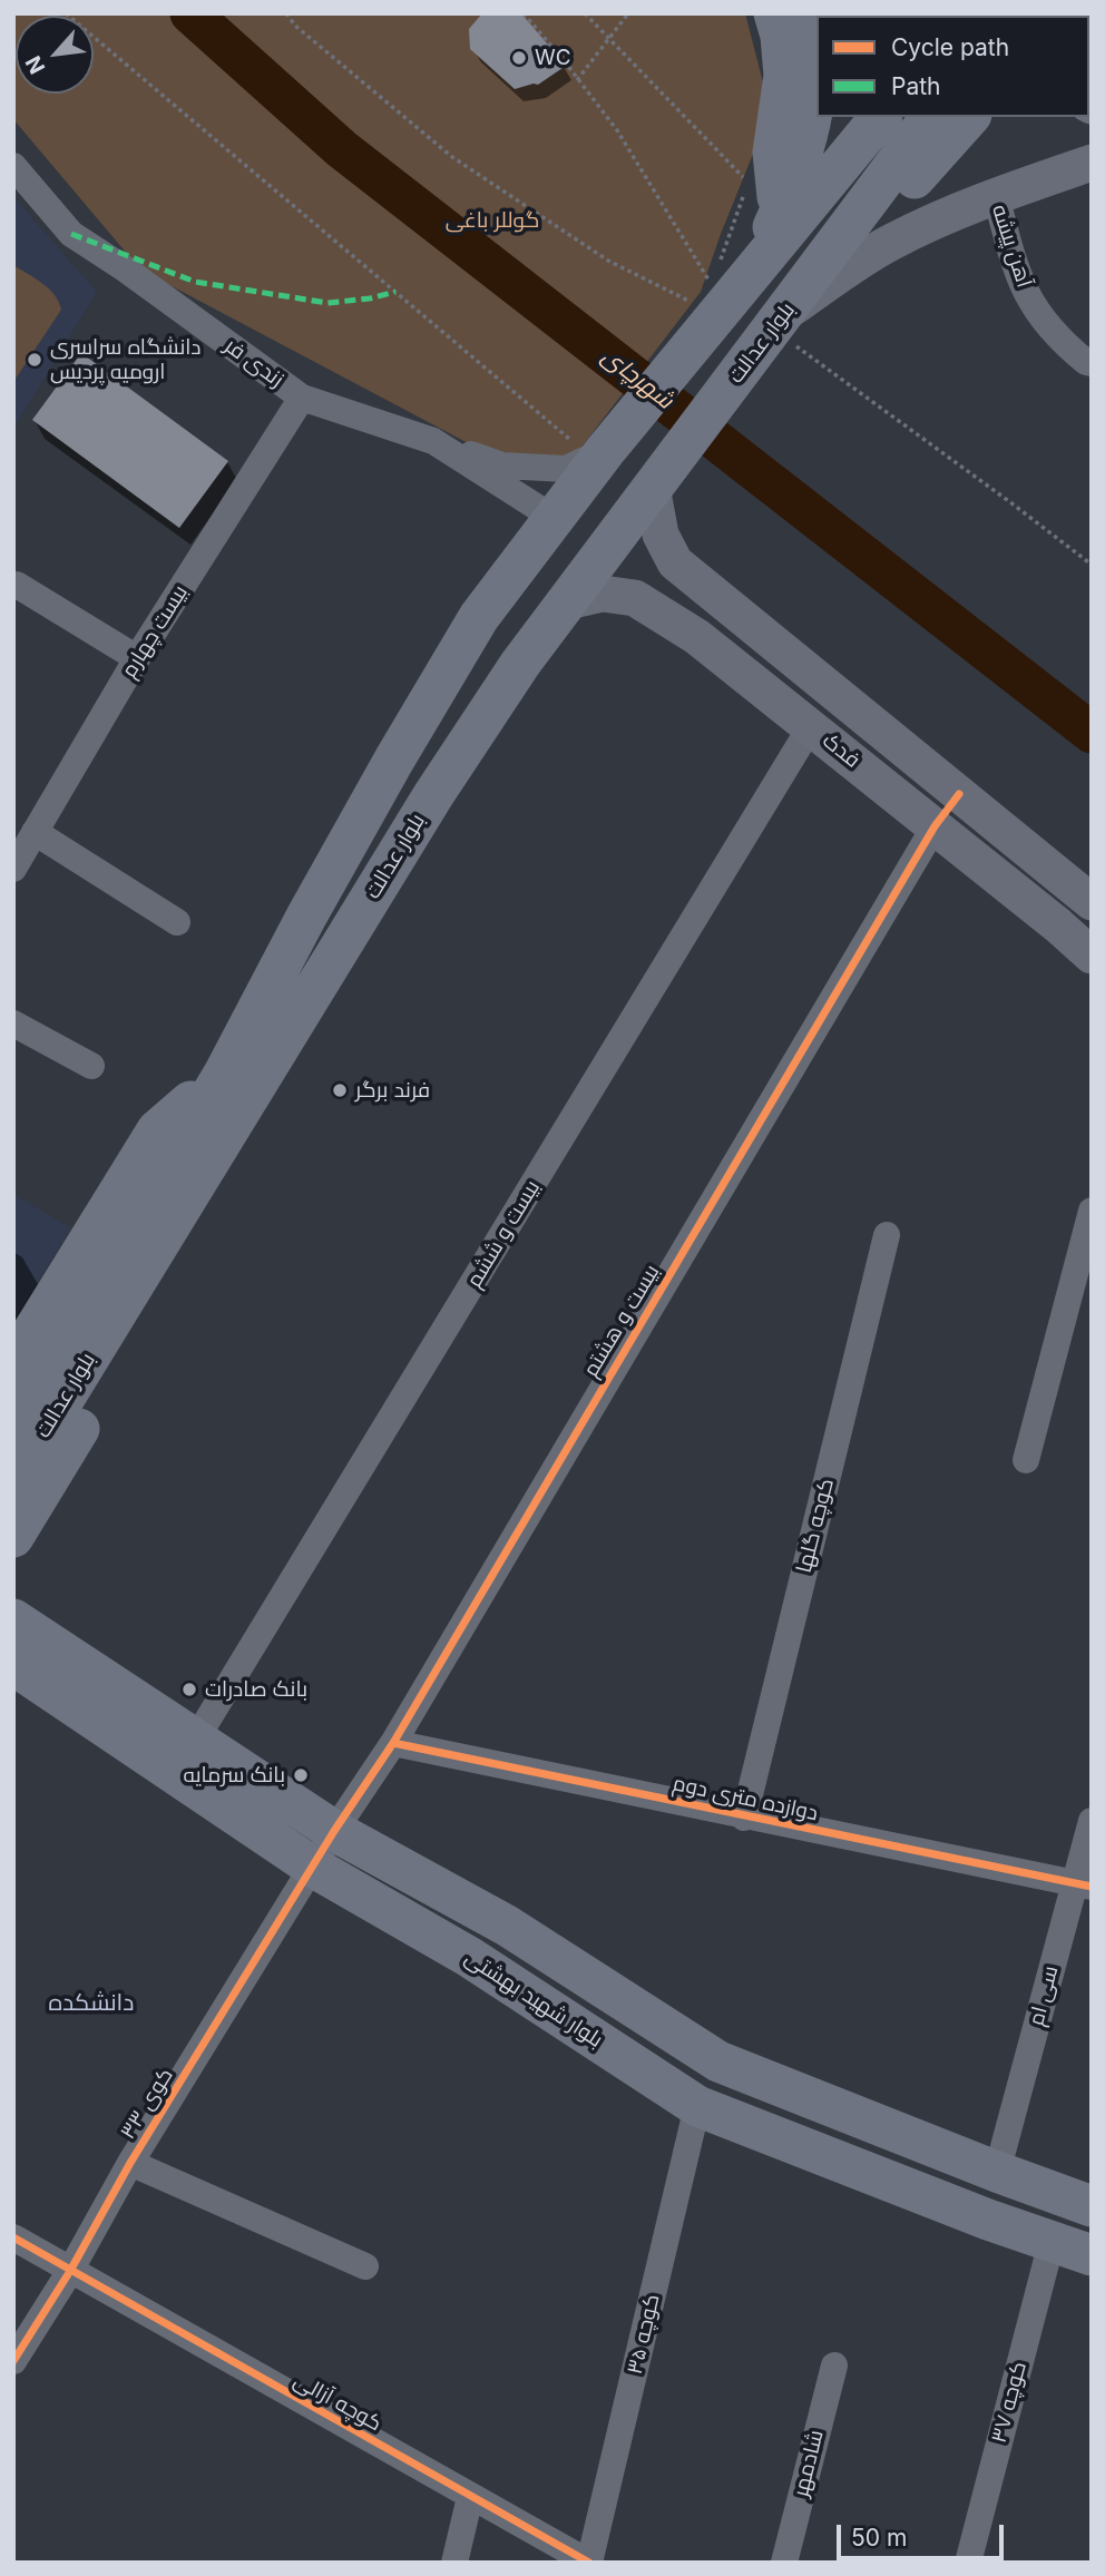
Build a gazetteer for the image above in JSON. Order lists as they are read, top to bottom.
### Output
{
  "streets": {
    "main road": ["بلوار عدالت", "بلوار شهید بهشتی"],
    "street": [
      "آهن پیشه",
      "زندی فر",
      "بیست چهارم",
      "فدک",
      "بیست و ششم",
      "بیست و هشتم",
      "کوچه گلها",
      "دوازده متری دوم",
      "سی ام",
      "کوی ۳۳",
      "کوچه ۳۵",
      "کوچه آزالی",
      "کوچه ۳۷",
      "شادمهر"
    ]
  },
  "crossings": [
    ["بلوار عدالت", "زندی فر"],
    ["بلوار عدالت", "فدک"],
    ["زندی فر", "بیست چهارم"],
    ["فدک", "بیست و ششم"],
    ["فدک", "بیست و هشتم"],
    ["بیست و ششم", "بلوار شهید بهشتی"],
    ["بیست و هشتم", "دوازده متری دوم"],
    ["بیست و هشتم", "بلوار شهید بهشتی"],
    ["بیست و هشتم", "کوی ۳۳"],
    ["کوچه گلها", "دوازده متری دوم"],
    ["دوازده متری دوم", "سی ام"],
    ["سی ام", "بلوار شهید بهشتی"],
    ["بلوار شهید بهشتی", "کوی ۳۳"],
    ["بلوار شهید بهشتی", "کوچه ۳۵"],
    ["بلوار شهید بهشتی", "کوچه ۳۷"],
    ["کوی ۳۳", "کوچه آزالی"],
    ["کوچه ۳۵", "کوچه آزالی"]
  ],
  "districts": ["دانشکده"],
  "water": ["شهرچای"],
  "parks": ["گوللر باغی"],
  "places": [
    "WC",
    "دانشگاه سراسری ارومیه پردیس",
    "فرند برگر",
    "بانک صادرات",
    "بانک سرمایه"
  ],
  "legend": ["Cycle path", "Path"],
  "scale_bar": "50 m",
  "north": "bottom left"
}
